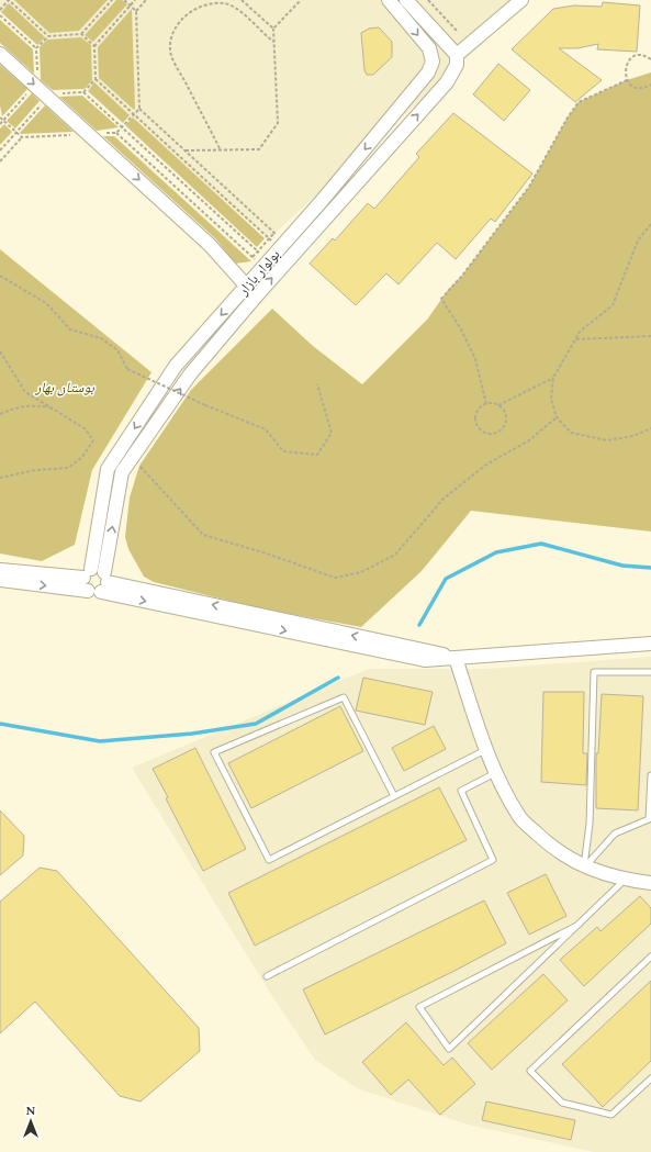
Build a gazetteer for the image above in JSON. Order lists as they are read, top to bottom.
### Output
{
  "streets": {
    "street": ["بولوار بازار"]
  },
  "parks": ["بوستان بهار"],
  "north": "top"
}
